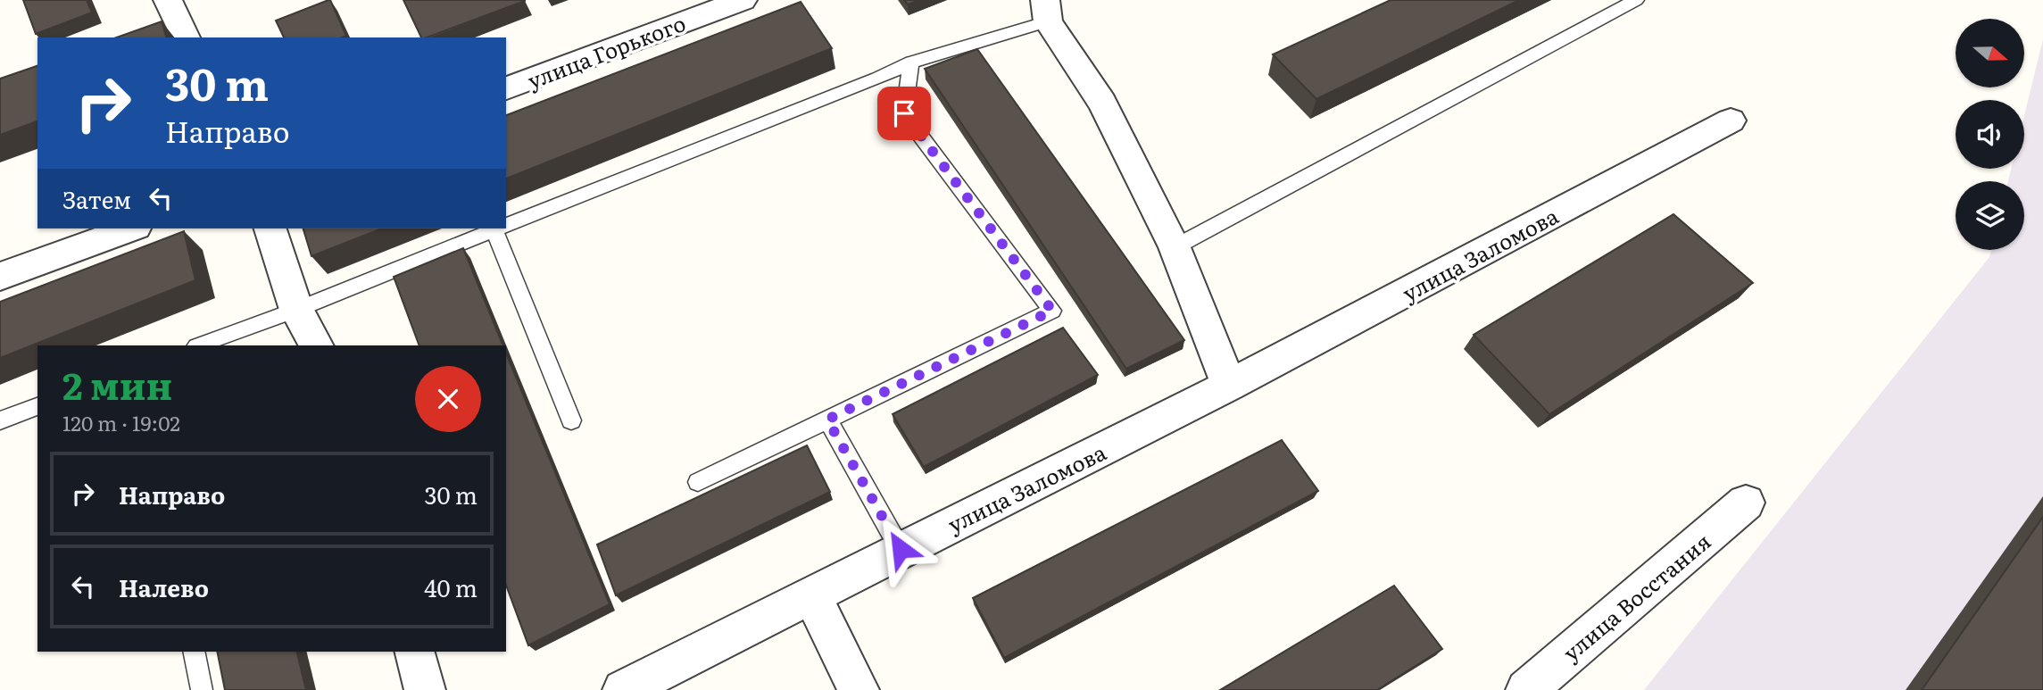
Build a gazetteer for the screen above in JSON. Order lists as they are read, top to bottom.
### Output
{
  "streets": {
    "street": ["улица Горького", "улица Заломова", "улица Восстания"]
  },
  "north": "right",
  "page": {
    "turn": ["30 m", "Направо"],
    "then": "Затем",
    "heading": ["2 мин", "120 m · 19:02"],
    "list": [
      {
        "name": "Направо",
        "value": "30 m"
      },
      {
        "name": "Налево",
        "value": "40 m"
      }
    ]
  }
}
